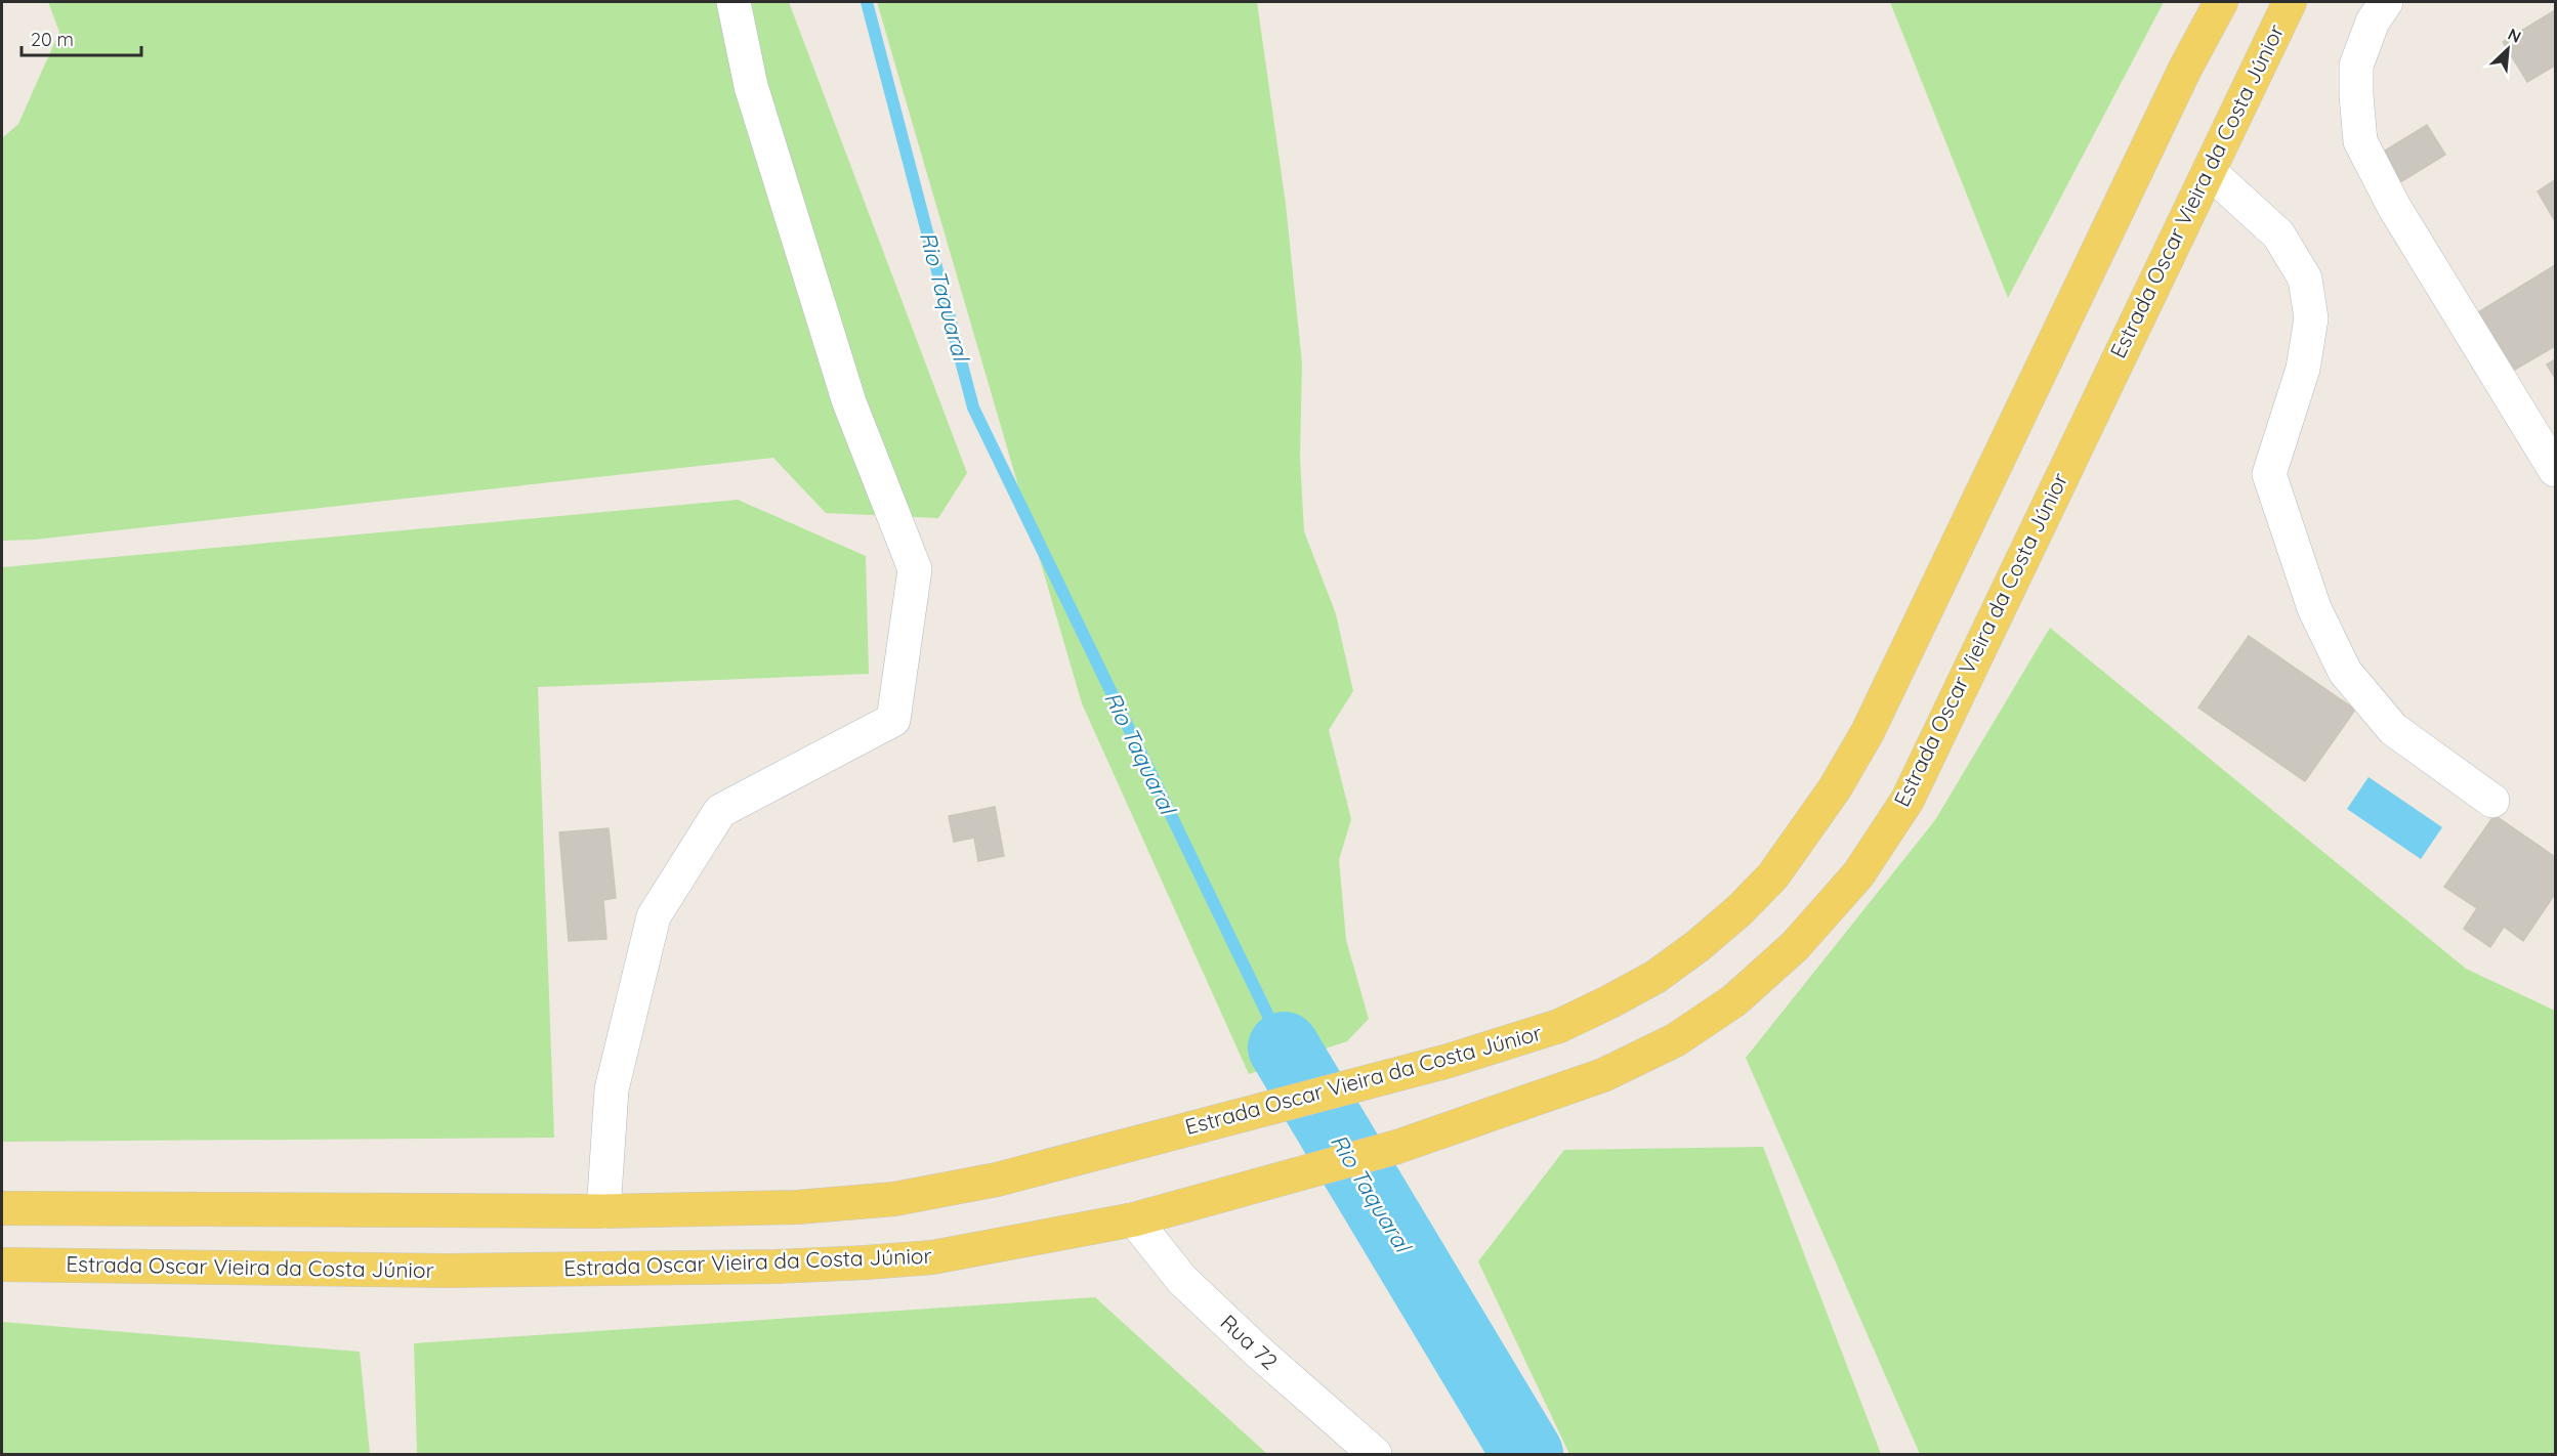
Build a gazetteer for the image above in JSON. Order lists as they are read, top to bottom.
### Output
{
  "streets": {
    "main road": ["Estrada Oscar Vieira da Costa Júnior"],
    "street": ["Rua 72"]
  },
  "crossings": [
    ["Estrada Oscar Vieira da Costa Júnior", "Rua 72"]
  ],
  "water": ["Rio Taquaral"],
  "scale_bar": "20 m",
  "north": "top right"
}
